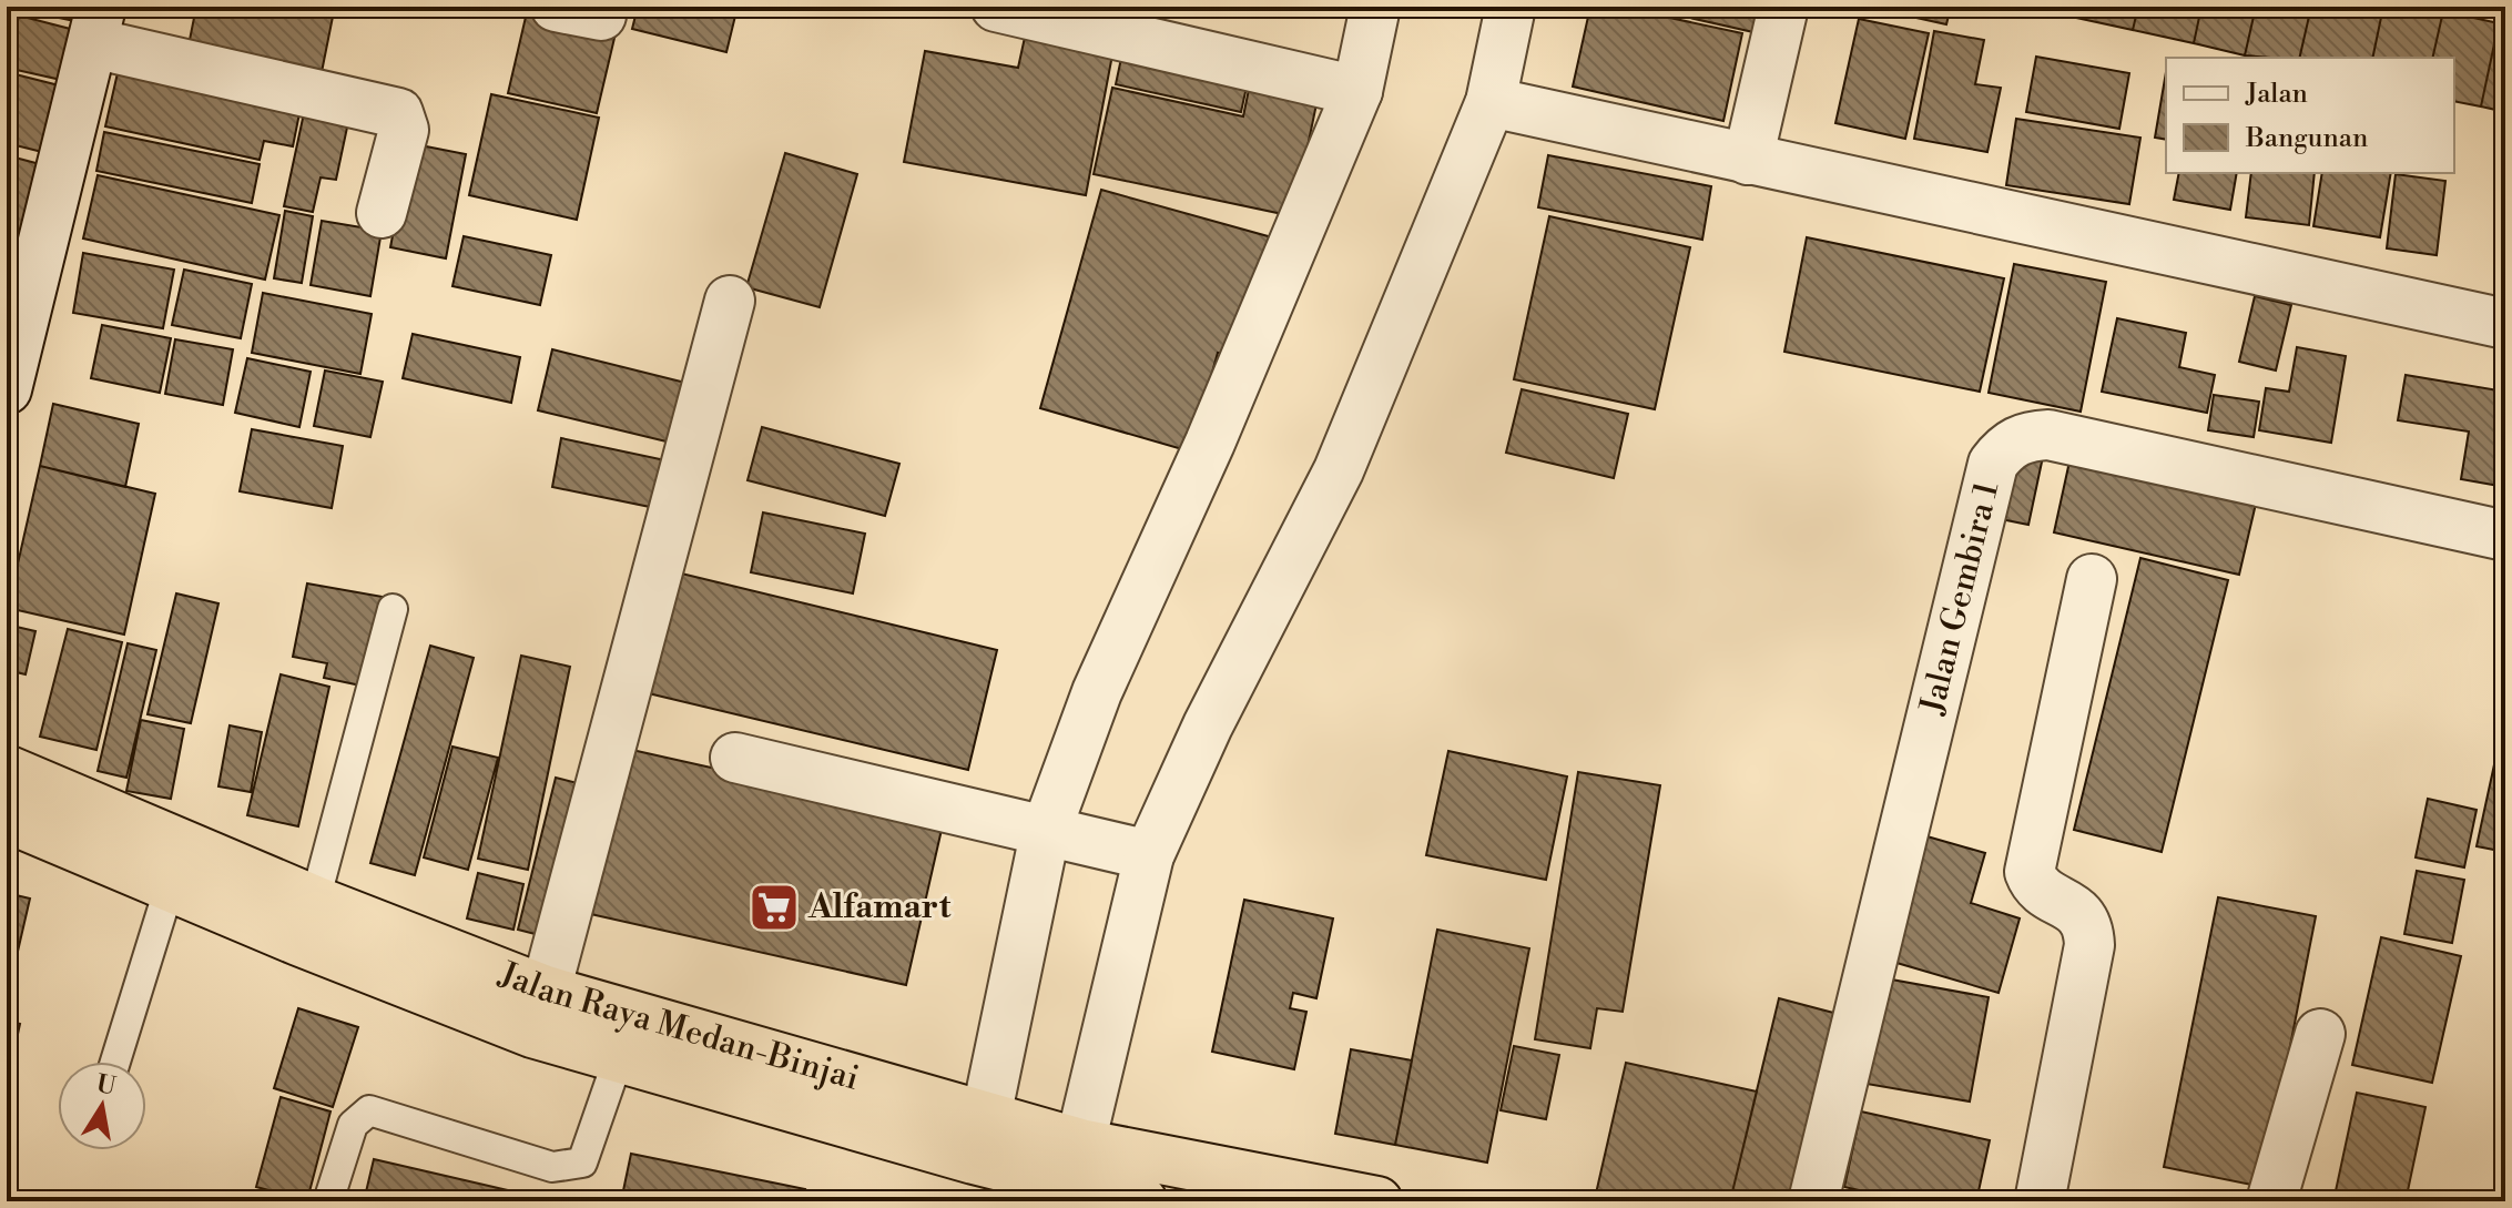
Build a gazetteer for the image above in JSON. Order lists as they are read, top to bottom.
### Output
{
  "streets": {
    "highway": ["Jalan Raya Medan-Binjai"],
    "street": ["Jalan Gembira 1"]
  },
  "places": {
    "supermarket": ["Alfamart"]
  },
  "legend": ["Jalan", "Bangunan"],
  "north": "top"
}
